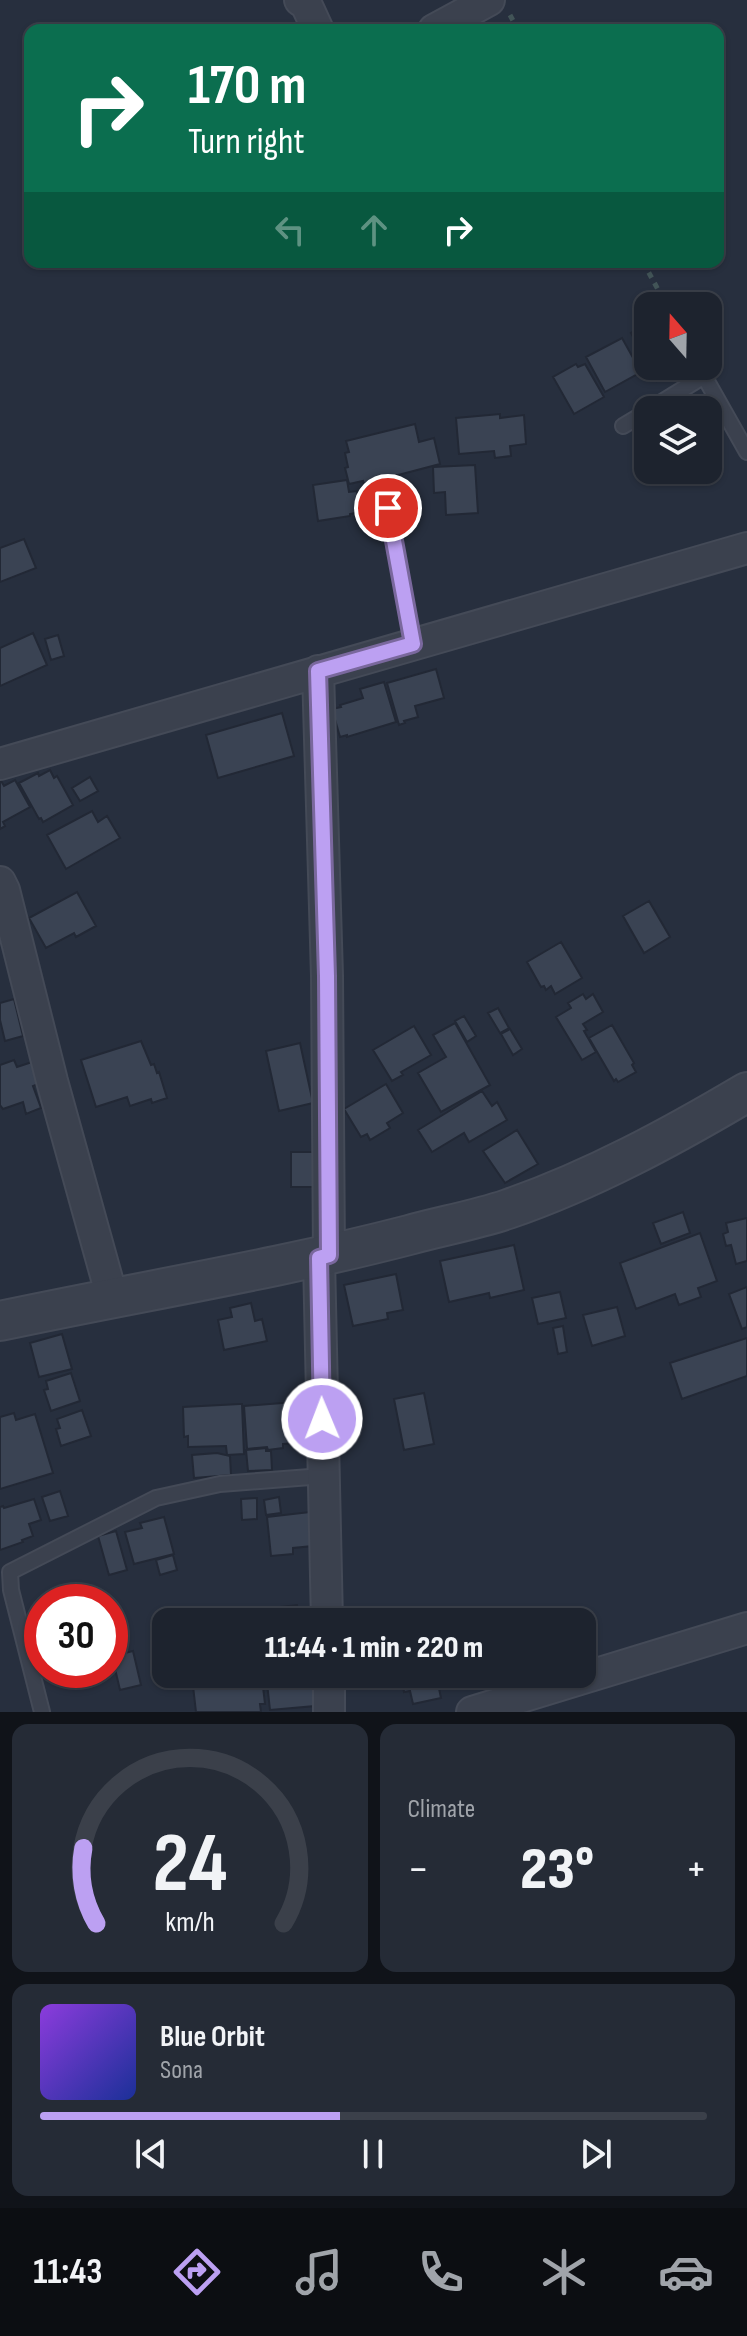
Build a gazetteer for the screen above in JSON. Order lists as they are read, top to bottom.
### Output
{
  "north": "top",
  "page": {
    "turn": ["170 m", "Turn right"],
    "limit": "30",
    "trip": "11:44 · 1 min · 220 m",
    "tile": "Climate",
    "heat": ["−", "23°", "+"],
    "song": ["Blue Orbit", "Sona"],
    "tabs": "11:43",
    "gauge": ["24", "km/h"]
  }
}
